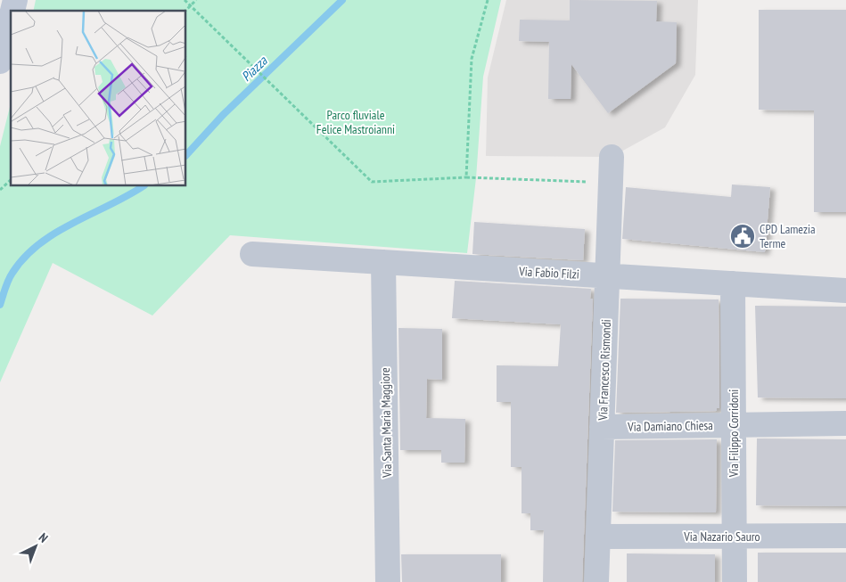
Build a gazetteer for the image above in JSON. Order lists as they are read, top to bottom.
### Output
{
  "streets": {
    "street": [
      "Via Fabio Filzi",
      "Via Francesco Rismondi",
      "Via Santa Maria Maggiore",
      "Via Damiano Chiesa",
      "Via Filippo Corridoni",
      "Via Nazario Sauro"
    ]
  },
  "crossings": [
    ["Via Fabio Filzi", "Via Francesco Rismondi"],
    ["Via Fabio Filzi", "Via Santa Maria Maggiore"],
    ["Via Fabio Filzi", "Via Filippo Corridoni"],
    ["Via Francesco Rismondi", "Via Damiano Chiesa"],
    ["Via Francesco Rismondi", "Via Nazario Sauro"],
    ["Via Damiano Chiesa", "Via Filippo Corridoni"],
    ["Via Filippo Corridoni", "Via Nazario Sauro"]
  ],
  "water": ["Piazza"],
  "parks": ["Parco fluviale Felice Mastroianni"],
  "places": {
    "public building": ["CPD Lamezia Terme"]
  },
  "north": "top right"
}
